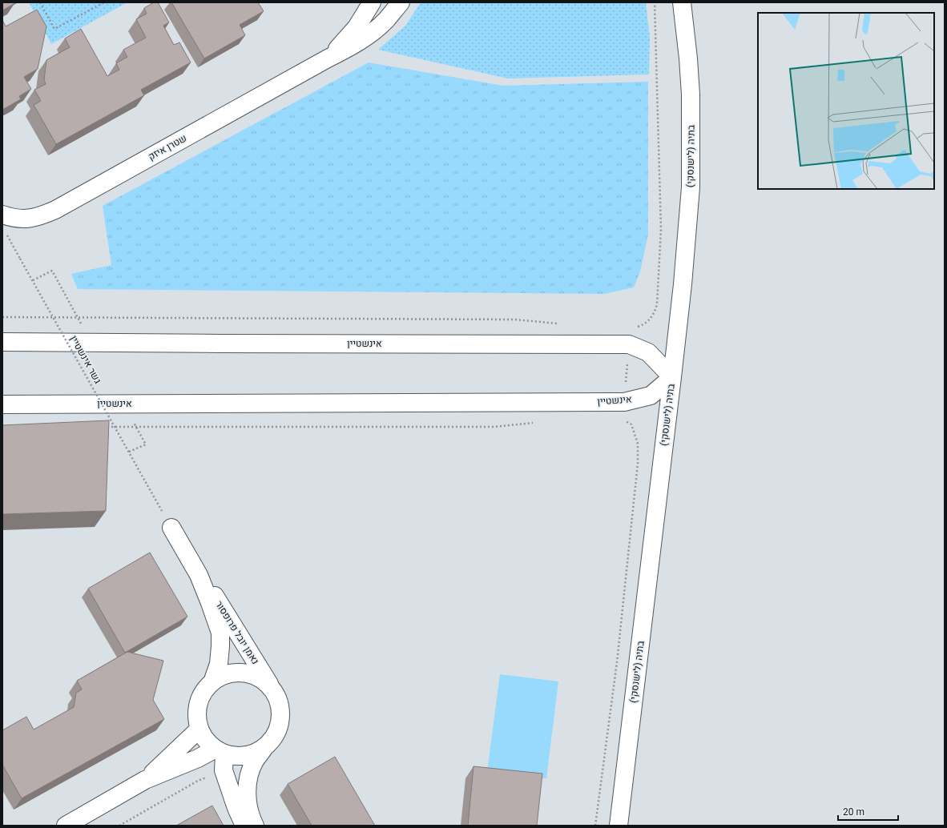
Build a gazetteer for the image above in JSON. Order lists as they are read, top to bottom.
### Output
{
  "streets": {
    "street": [
      "שטרן איזק",
      "בתיה (לישנסקי)",
      "אינשטיין",
      "נאמן יובל פרופסור"
    ],
    "path": ["גשר אינשטיין"]
  },
  "crossings": [
    ["בתיה (לישנסקי)", "אינשטיין"],
    ["גשר אינשטיין", "נאמן יובל פרופסור"]
  ],
  "scale_bar": "20 m"
}
